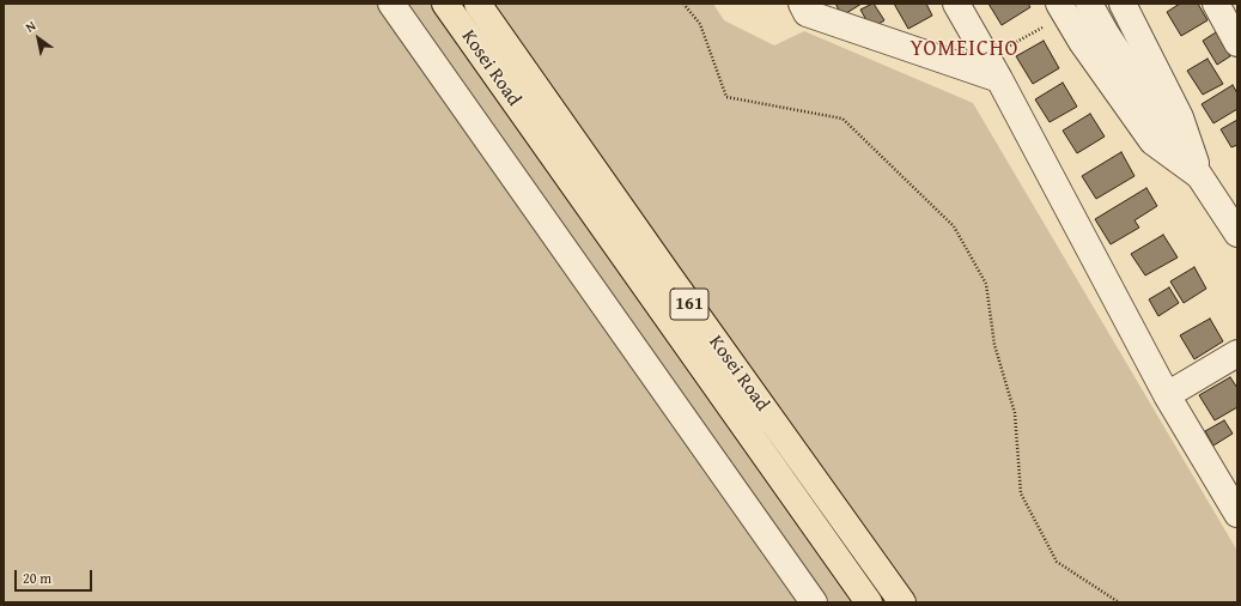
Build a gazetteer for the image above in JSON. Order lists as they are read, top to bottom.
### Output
{
  "streets": {
    "highway": ["Kosei Road", "161"]
  },
  "districts": ["YOMEICHO"],
  "scale_bar": "20 m",
  "north": "top left"
}
